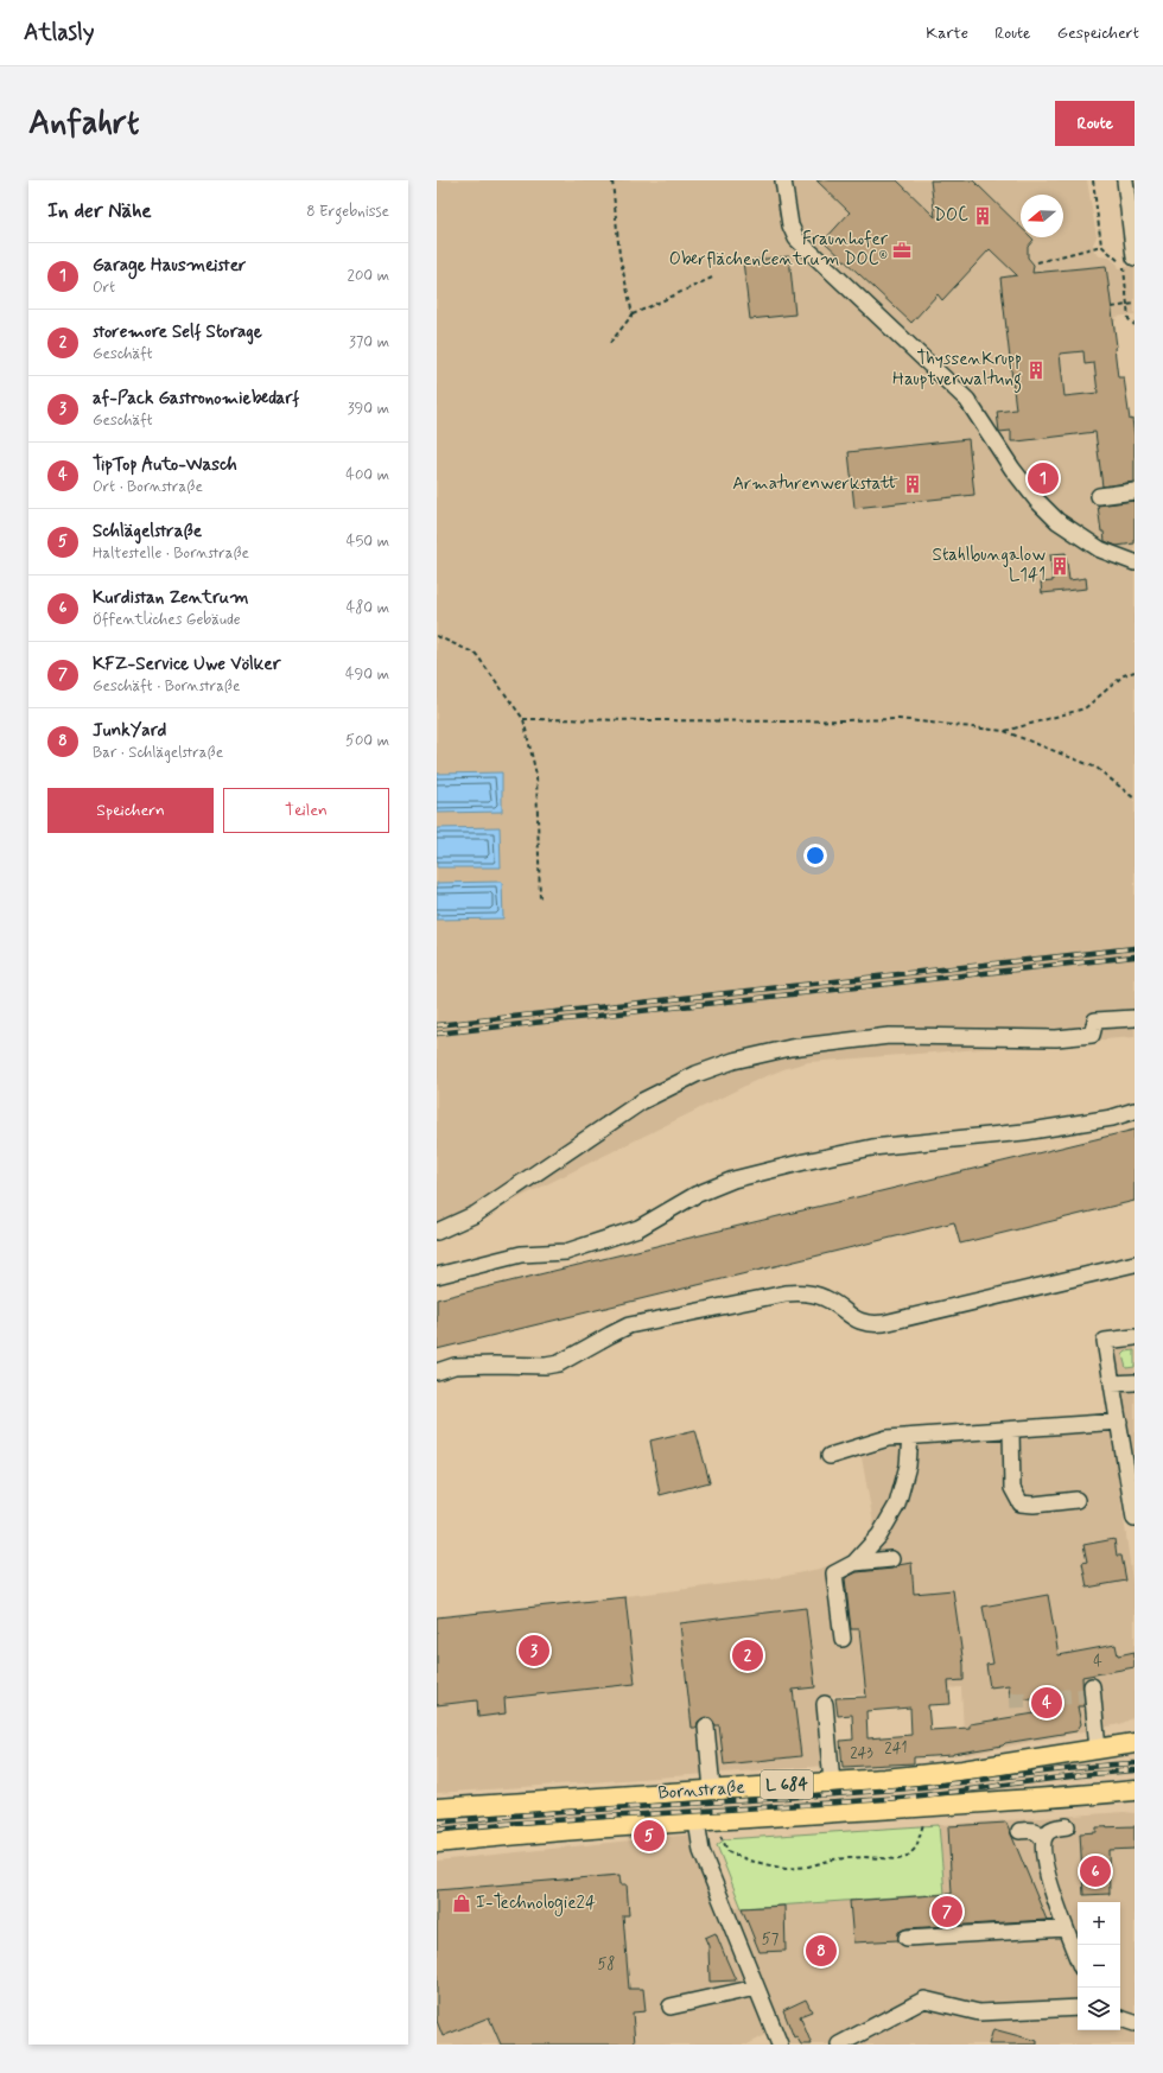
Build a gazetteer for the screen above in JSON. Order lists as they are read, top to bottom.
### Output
{
  "streets": {
    "main road": ["L 684", "Bornstraße"]
  },
  "places": {
    "building": [
      "DOC",
      "ThyssenKrupp Hauptverwaltung",
      "Armaturenwerkstatt",
      "Stahlbungalow L141"
    ],
    "office": ["Fraunhofer OberflächenCentrum DOC®"],
    "shop": ["I-Technologie24"]
  },
  "house_numbers": [
    "4",
    "241",
    "243",
    "57",
    "58"
  ],
  "north": "left",
  "page": {
    "header": "Atlasly",
    "nav": ["Karte", "Route", "Gespeichert"],
    "buttons": [
      "Route",
      ["Speichern", "Teilen"]
    ],
    "title": "Anfahrt",
    "heading": ["In der Nähe", "8 Ergebnisse"],
    "list": [
      {
        "mark": "1",
        "name": "Garage Hausmeister",
        "note": "Ort",
        "value": "200 m"
      },
      {
        "mark": "2",
        "name": "storemore Self Storage",
        "note": "Geschäft",
        "value": "370 m"
      },
      {
        "mark": "3",
        "name": "af-Pack Gastronomiebedarf",
        "note": "Geschäft",
        "value": "390 m"
      },
      {
        "mark": "4",
        "name": "TipTop Auto-Wasch",
        "note": "Ort · Bornstraße",
        "value": "400 m"
      },
      {
        "mark": "5",
        "name": "Schlägelstraße",
        "note": "Haltestelle · Bornstraße",
        "value": "450 m"
      },
      {
        "mark": "6",
        "name": "Kurdistan Zentrum",
        "note": "Öffentliches Gebäude",
        "value": "480 m"
      },
      {
        "mark": "7",
        "name": "KFZ-Service Uwe Völker",
        "note": "Geschäft · Bornstraße",
        "value": "490 m"
      },
      {
        "mark": "8",
        "name": "JunkYard",
        "note": "Bar · Schlägelstraße",
        "value": "500 m"
      }
    ],
    "pins": [
      "1",
      "3",
      "2",
      "4",
      "5",
      "6",
      "7",
      "8"
    ],
    "map_buttons": ["+", "−"]
  }
}
